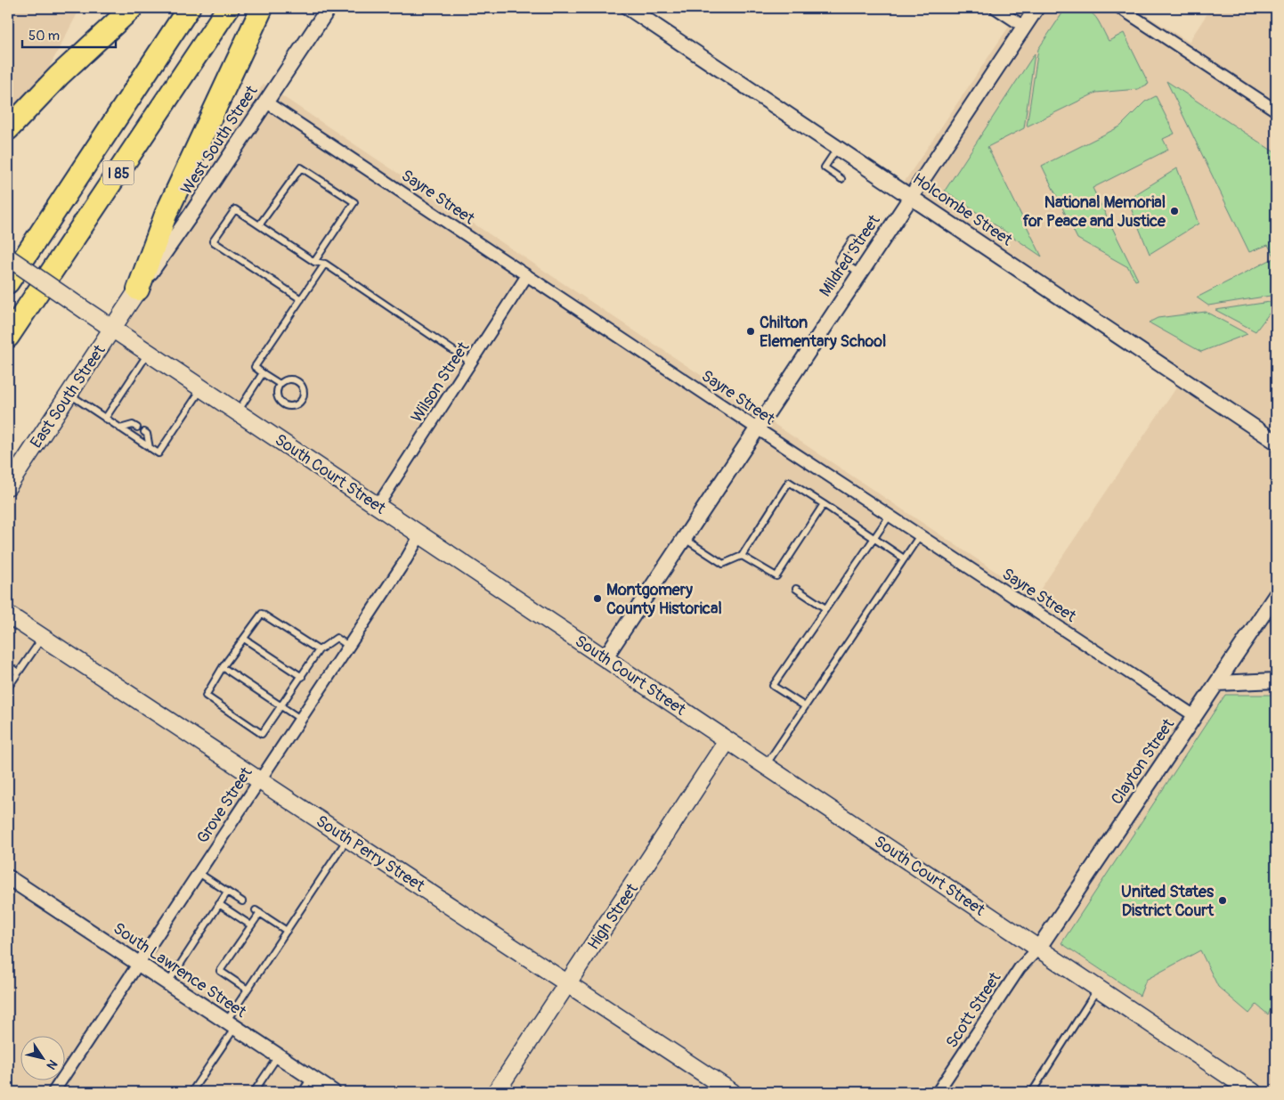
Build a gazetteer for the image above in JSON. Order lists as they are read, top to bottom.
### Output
{
  "streets": {
    "highway": ["I 85"],
    "main road": [
      "East South Street",
      "South Court Street",
      "South Perry Street",
      "High Street"
    ],
    "street": [
      "West South Street",
      "Sayre Street",
      "Holcombe Street",
      "Mildred Street",
      "Wilson Street",
      "Clayton Street",
      "Grove Street",
      "South Lawrence Street",
      "Scott Street"
    ]
  },
  "crossings": [
    ["West South Street", "Sayre Street"],
    ["West South Street", "East South Street"],
    ["Sayre Street", "Mildred Street"],
    ["Sayre Street", "Wilson Street"],
    ["Sayre Street", "Clayton Street"],
    ["Holcombe Street", "Mildred Street"],
    ["Mildred Street", "South Court Street"],
    ["Wilson Street", "South Court Street"],
    ["East South Street", "South Court Street"],
    ["South Court Street", "Clayton Street"],
    ["South Court Street", "Grove Street"],
    ["South Court Street", "High Street"],
    ["South Court Street", "Scott Street"],
    ["Clayton Street", "Scott Street"],
    ["Grove Street", "South Perry Street"],
    ["Grove Street", "South Lawrence Street"],
    ["South Perry Street", "High Street"]
  ],
  "places": [
    "National Memorial for Peace and Justice",
    "Chilton Elementary School",
    "Montgomery County Historical",
    "United States District Court"
  ],
  "scale_bar": "50 m",
  "north": "bottom right"
}
